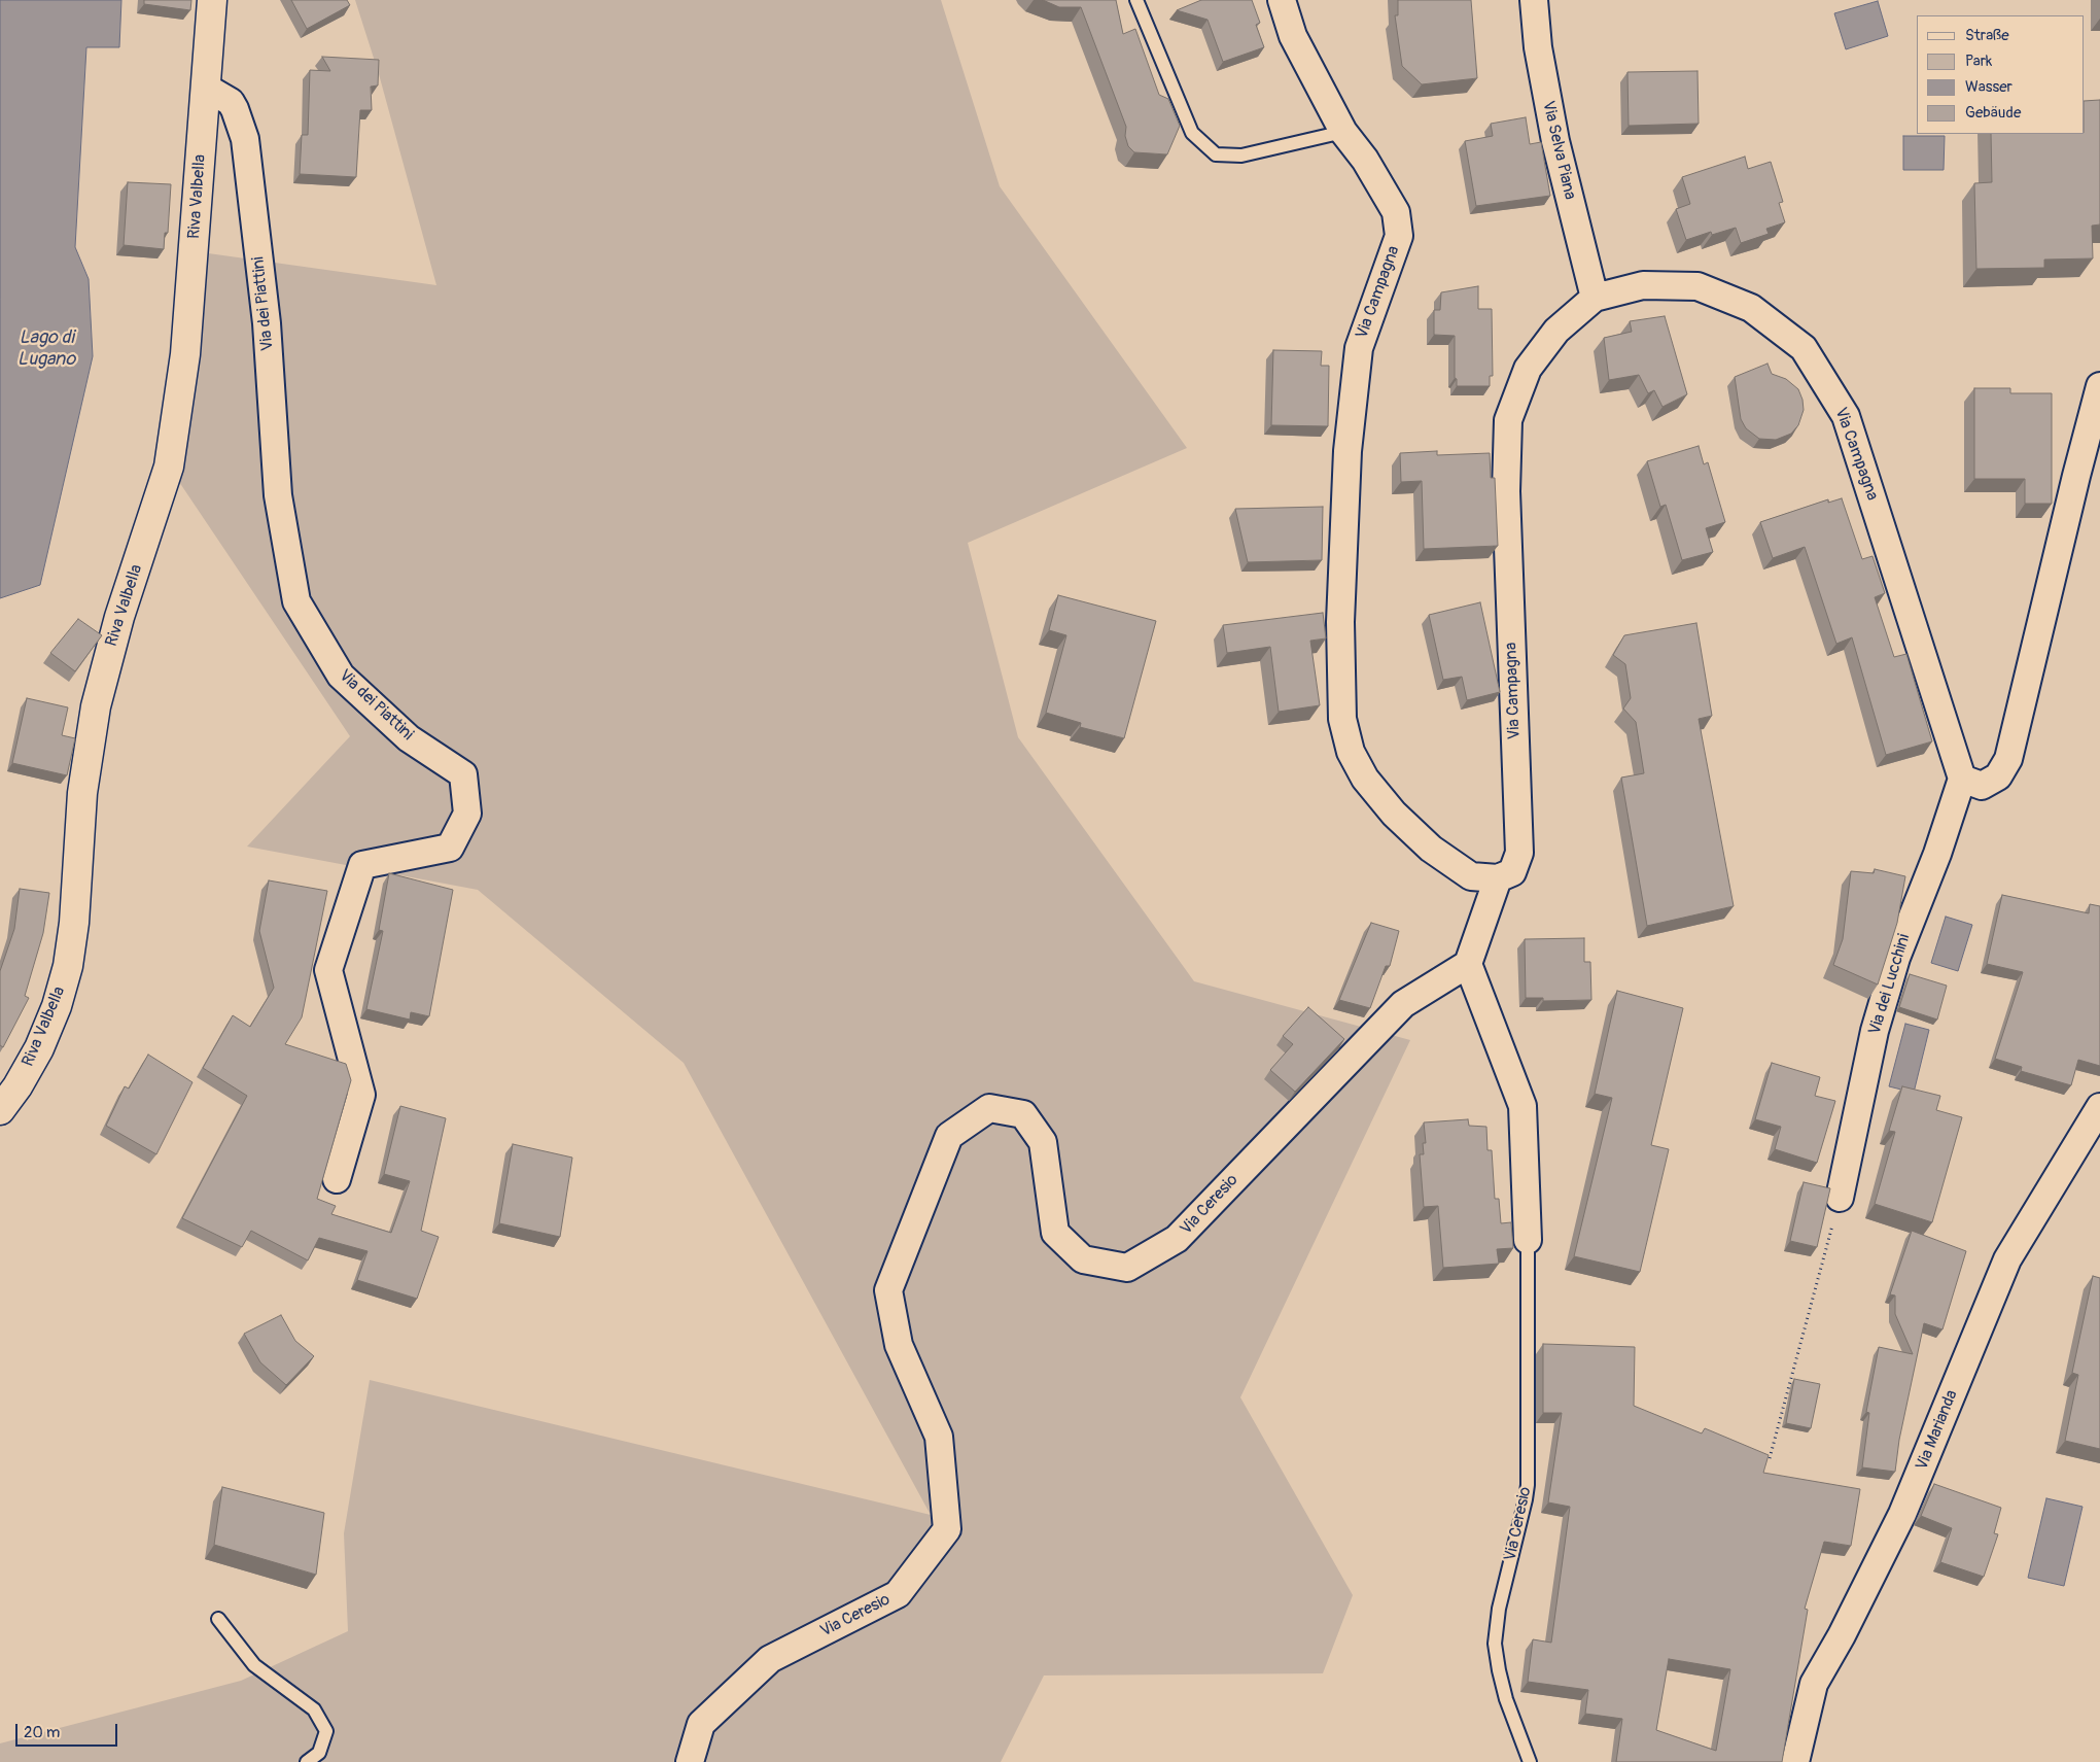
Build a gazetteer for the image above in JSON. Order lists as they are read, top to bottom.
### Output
{
  "streets": {
    "main road": ["Riva Valbella"],
    "street": [
      "Via Selva Piana",
      "Via Campagna",
      "Via dei Piattini",
      "Via dei Lucchini",
      "Via Ceresio",
      "Via Marianda"
    ]
  },
  "crossings": [
    ["Via Selva Piana", "Via Campagna"],
    ["Riva Valbella", "Via dei Piattini"],
    ["Via Campagna", "Via dei Lucchini"]
  ],
  "water": ["Lago di Lugano"],
  "legend": [
    "Straße",
    "Park",
    "Wasser",
    "Gebäude"
  ],
  "scale_bar": "20 m"
}
